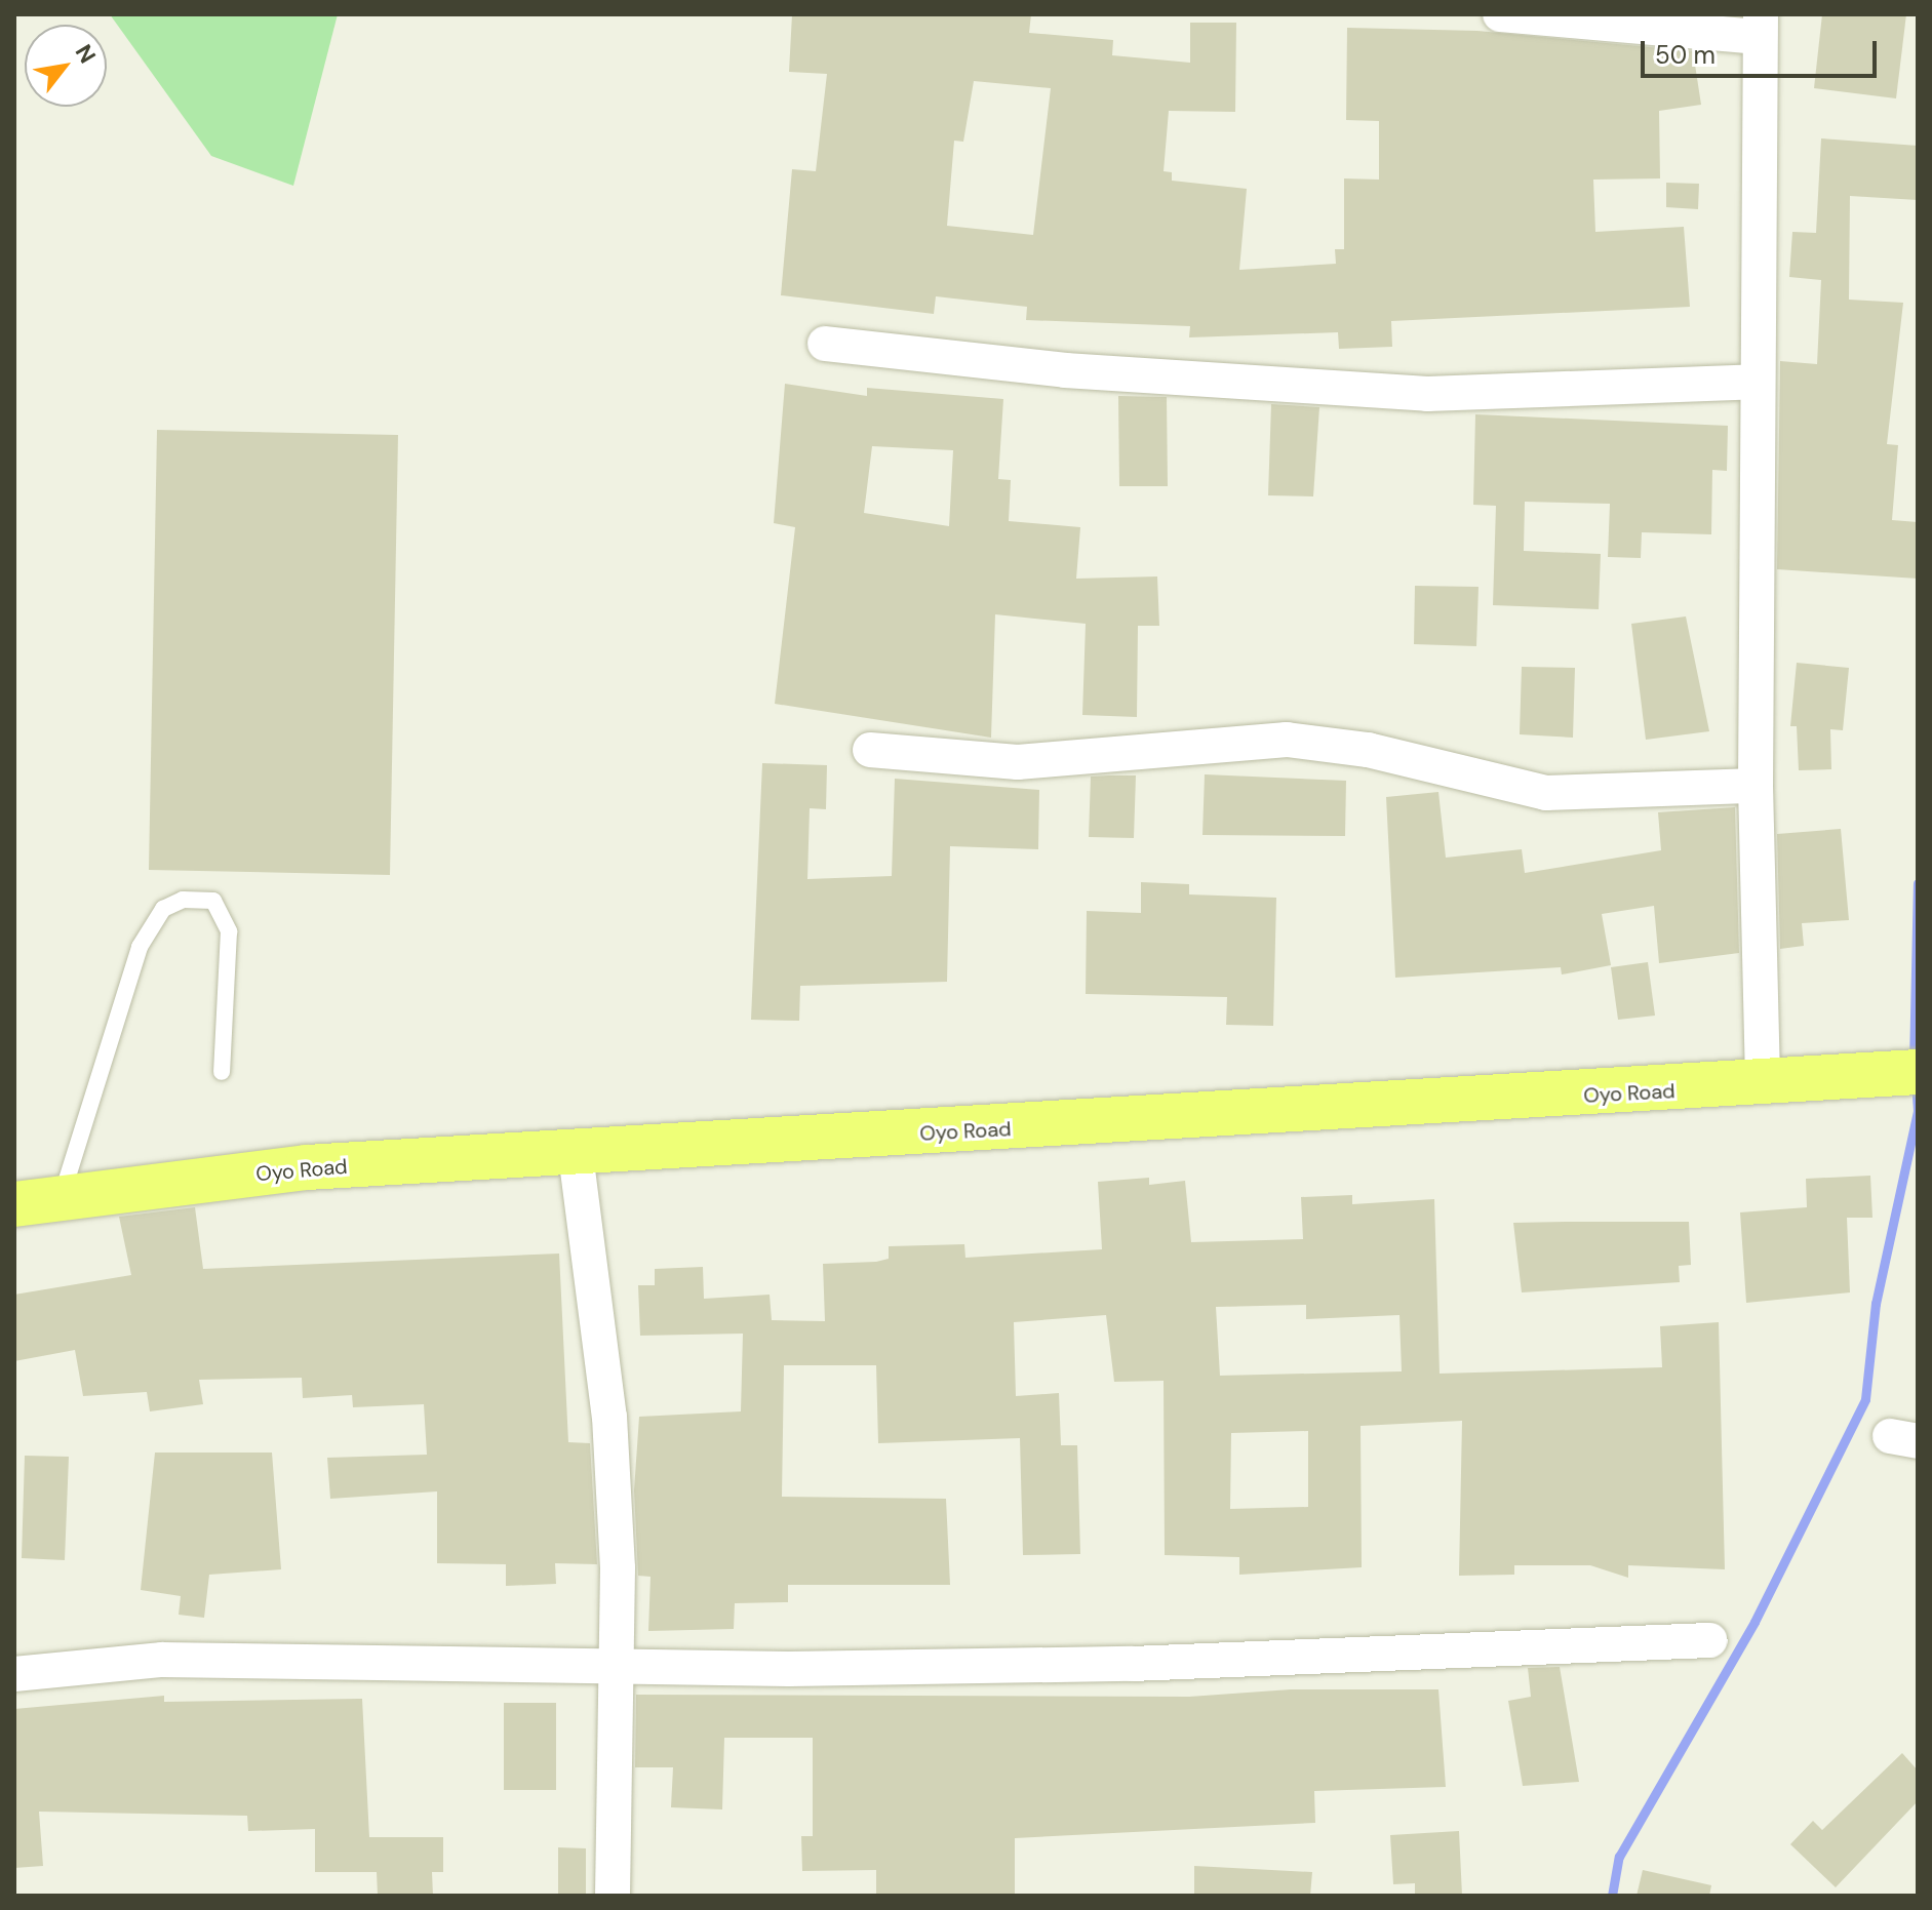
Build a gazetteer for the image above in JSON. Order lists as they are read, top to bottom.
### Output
{
  "streets": {
    "highway": ["Oyo Road"]
  },
  "scale_bar": "50 m",
  "north": "top right"
}
